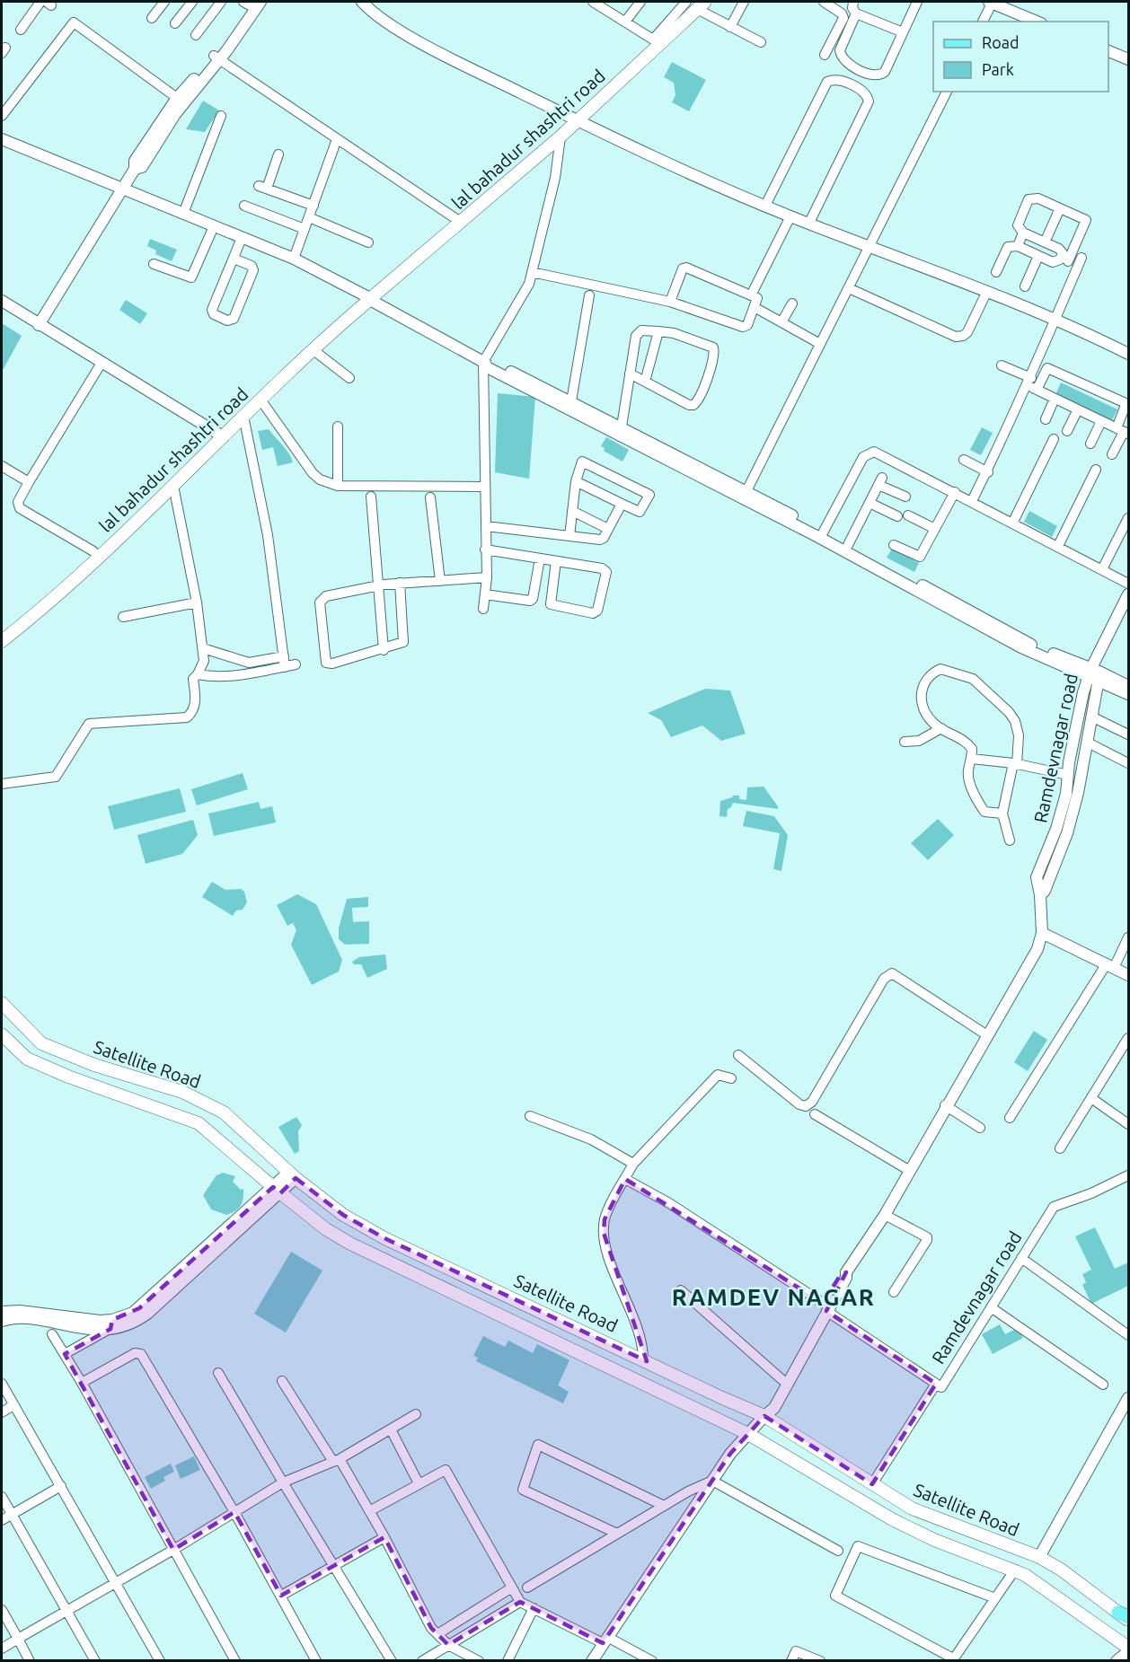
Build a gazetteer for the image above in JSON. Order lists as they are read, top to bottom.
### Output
{
  "streets": {
    "main road": ["lal bahadur shashtri road", "Satellite Road"],
    "street": ["Ramdevnagar road"]
  },
  "crossings": [
    ["Ramdevnagar road", "Satellite Road"]
  ],
  "districts": ["RAMDEV NAGAR"],
  "legend": ["Road", "Park"]
}
